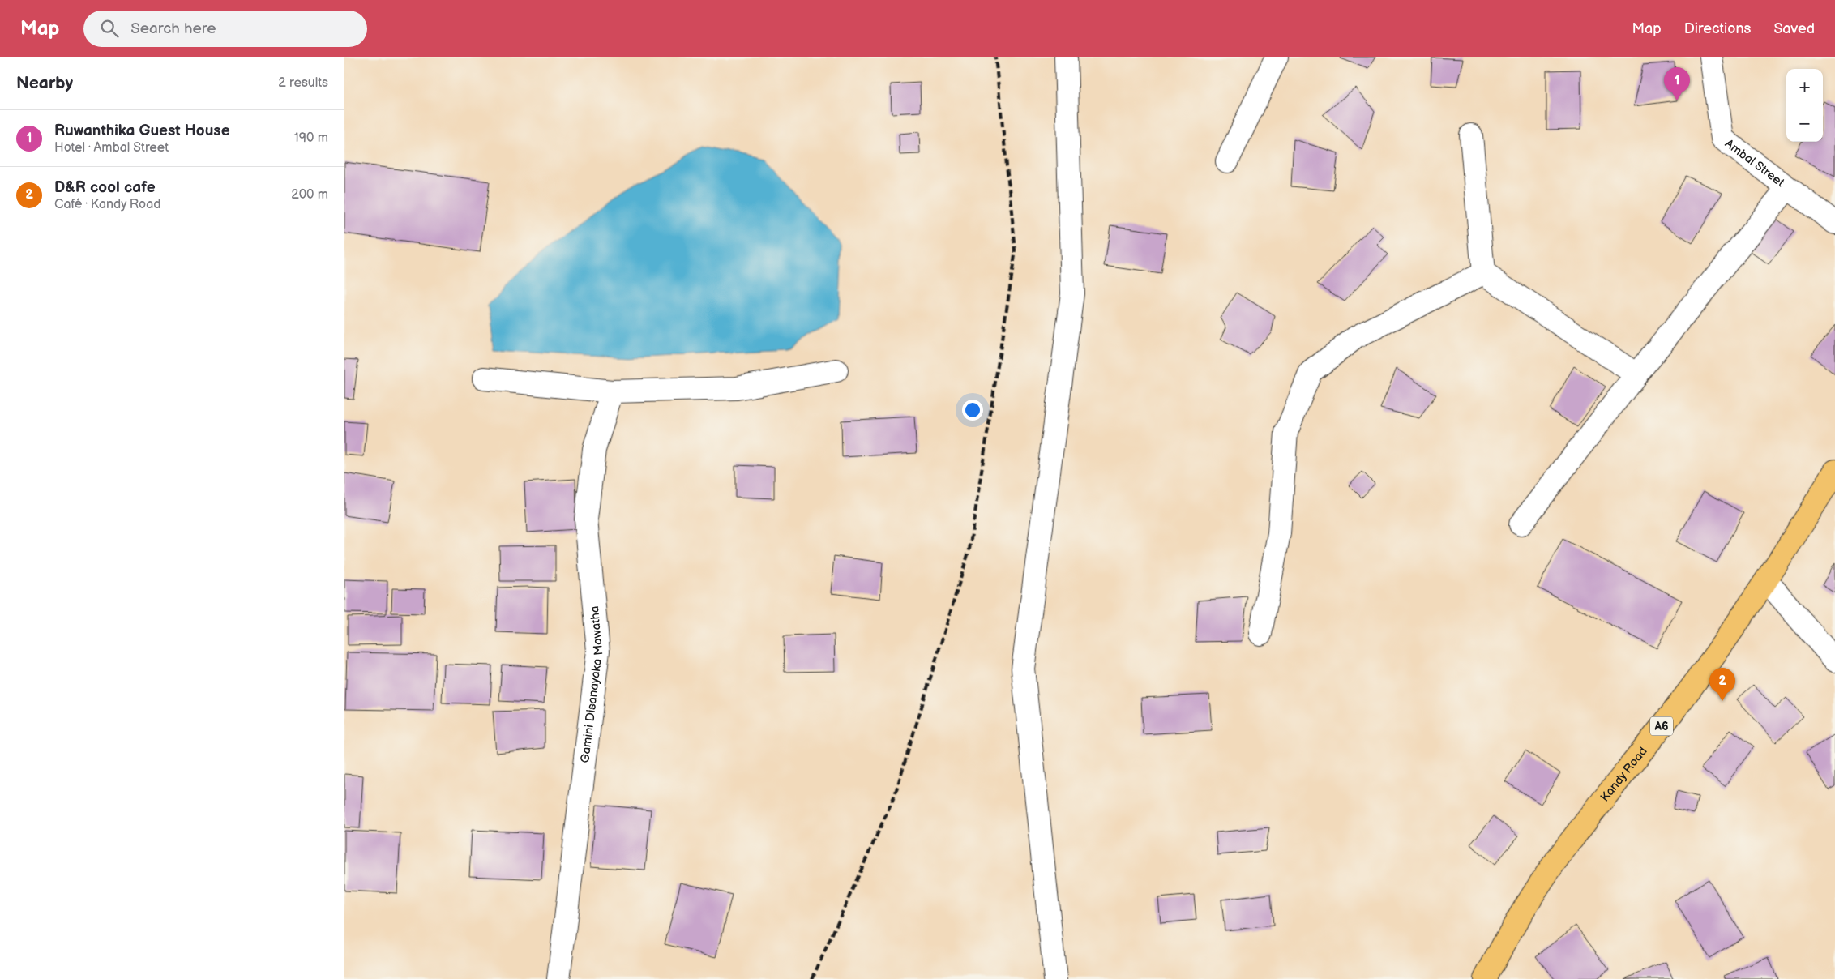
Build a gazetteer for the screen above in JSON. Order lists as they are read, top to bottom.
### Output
{
  "streets": {
    "highway": ["A6", "Kandy Road"],
    "street": ["Ambal Street", "Gamini Disanayaka Mawatha"]
  },
  "page": {
    "header": "Map",
    "search": "Search here",
    "nav": ["Map", "Directions", "Saved"],
    "heading": ["Nearby", "2 results"],
    "pins": ["1", "2"],
    "map_buttons": ["+", "−"],
    "list": [
      {
        "mark": "1",
        "name": "Ruwanthika Guest House",
        "note": "Hotel · Ambal Street",
        "value": "190 m"
      },
      {
        "mark": "2",
        "name": "D&R cool cafe",
        "note": "Café · Kandy Road",
        "value": "200 m"
      }
    ]
  }
}
